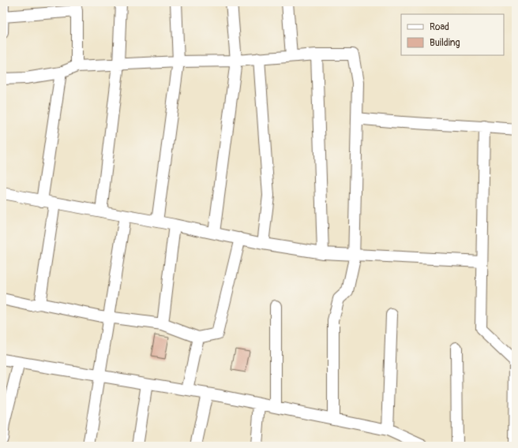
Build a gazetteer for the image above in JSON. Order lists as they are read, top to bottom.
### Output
{
  "legend": ["Road", "Building"]
}
